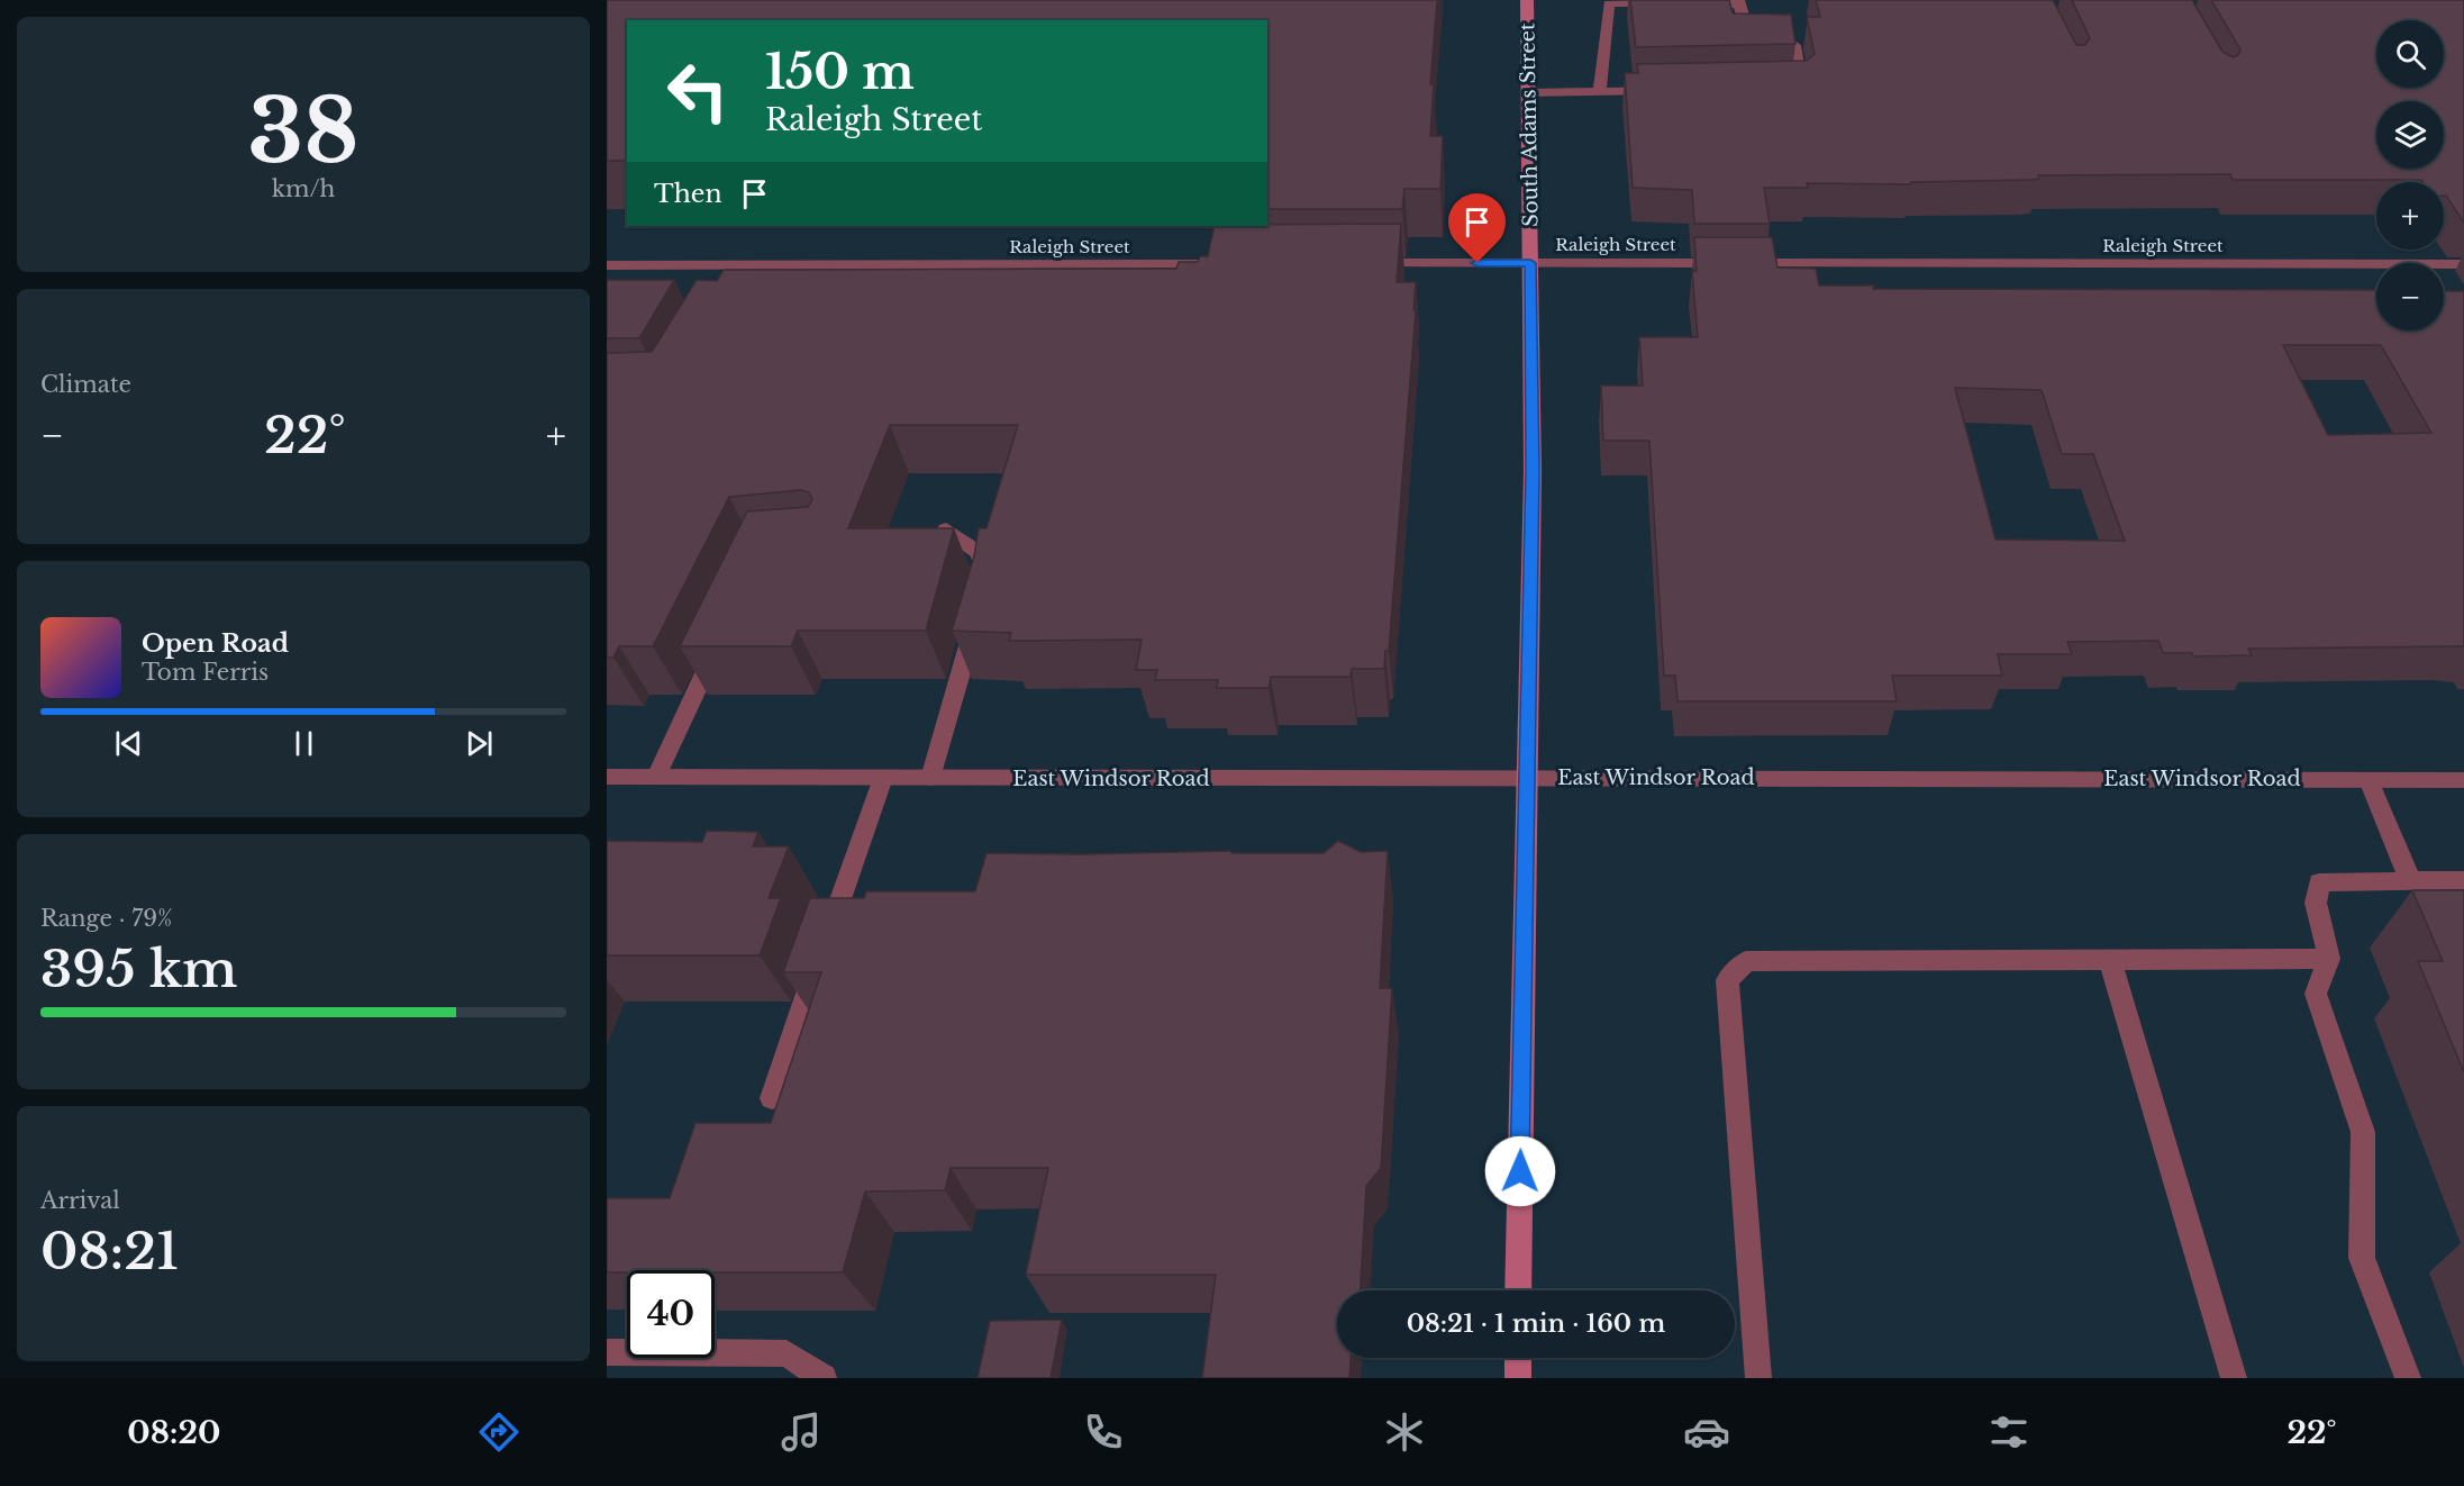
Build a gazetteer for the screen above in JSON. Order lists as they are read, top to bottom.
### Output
{
  "streets": {
    "street": ["South Adams Street", "Raleigh Street", "East Windsor Road"]
  },
  "crossings": [
    ["South Adams Street", "Raleigh Street"],
    ["South Adams Street", "East Windsor Road"]
  ],
  "page": {
    "tile": [
      ["38", "km/h"],
      "Climate",
      ["Range · 79%", "395 km"],
      ["Arrival", "08:21"]
    ],
    "map_buttons": ["+", "−"],
    "turn": ["150 m", "Raleigh Street"],
    "then": "Then",
    "heat": ["−", "22°", "+"],
    "song": ["Open Road", "Tom Ferris"],
    "limit": "40",
    "trip": "08:21 · 1 min · 160 m",
    "tabs": ["08:20", "22°"]
  }
}
